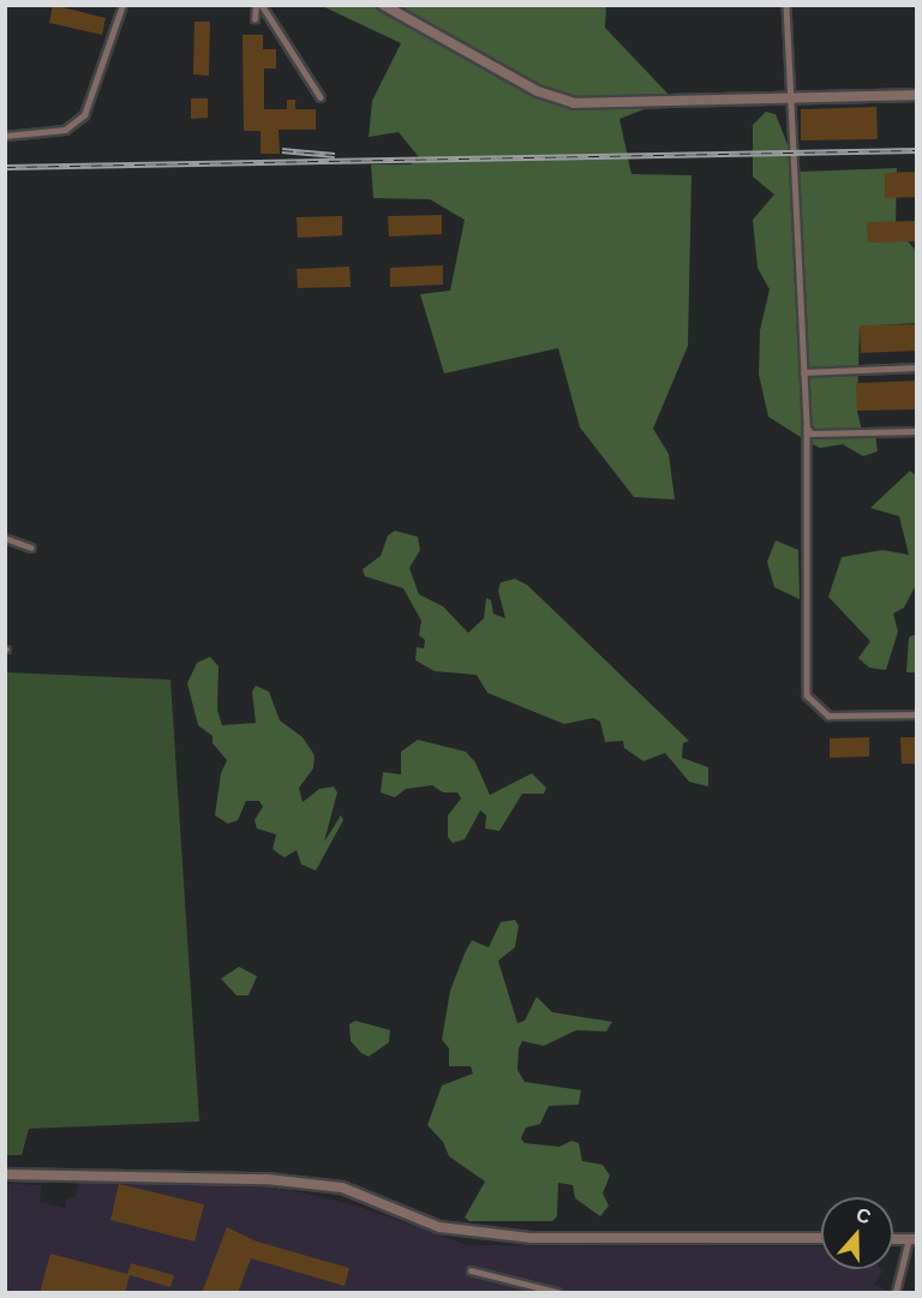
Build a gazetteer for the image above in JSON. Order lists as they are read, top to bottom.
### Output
{
  "north": "top"
}
